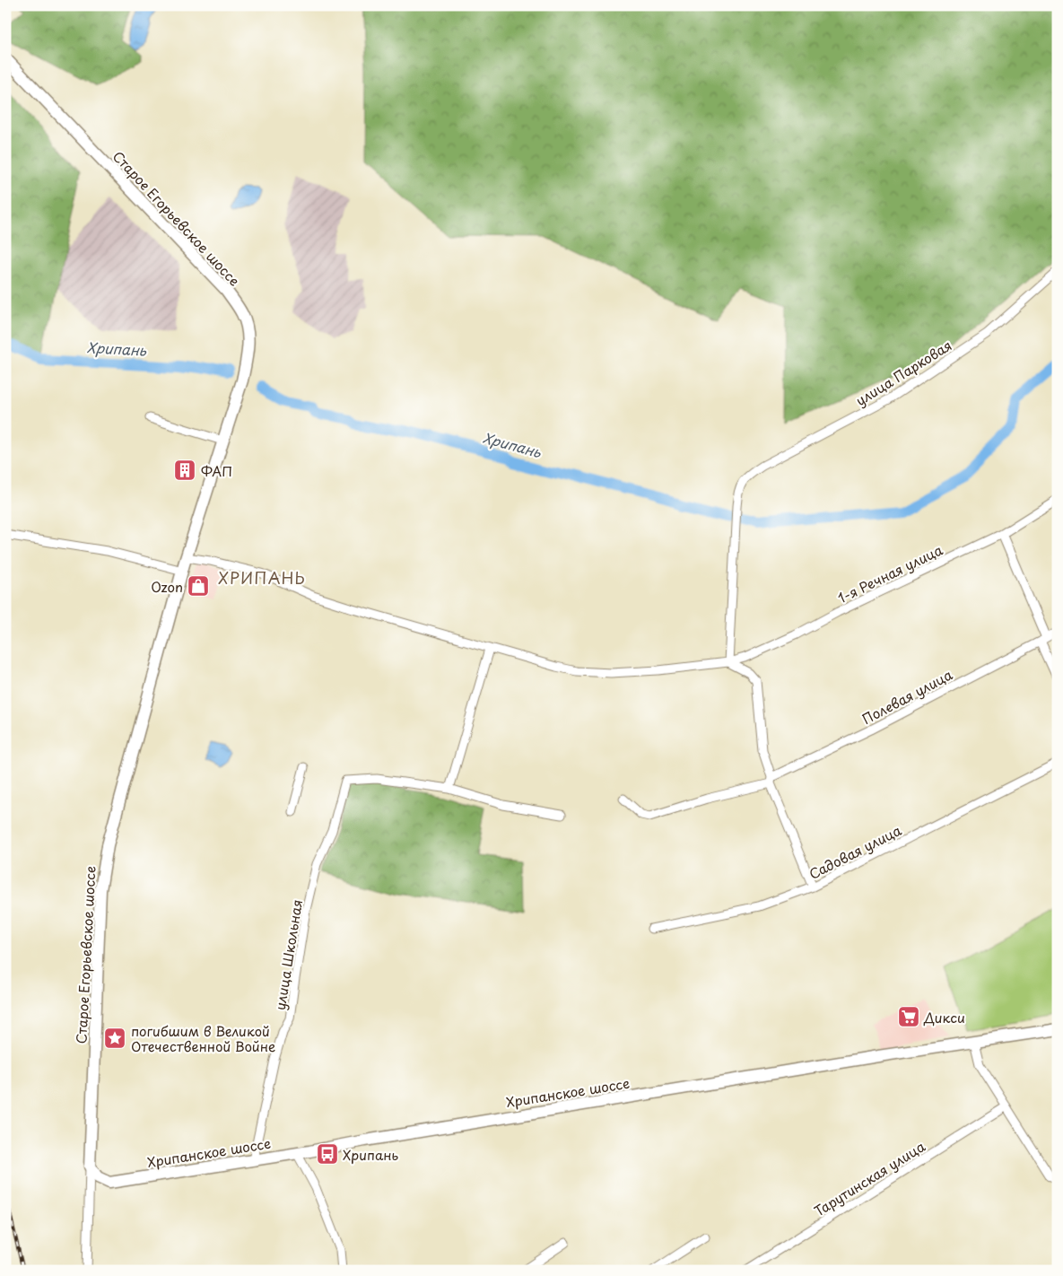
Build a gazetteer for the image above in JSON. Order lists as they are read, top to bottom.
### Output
{
  "streets": {
    "main road": ["Старое Егорьевское шоссе", "Хрипанское шоссе"],
    "street": [
      "улица Парковая",
      "1-я Речная улица",
      "Полевая улица",
      "Садовая улица",
      "улица Школьная",
      "Тарутинская улица"
    ]
  },
  "crossings": [
    ["Старое Егорьевское шоссе", "1-я Речная улица"],
    ["Старое Егорьевское шоссе", "Хрипанское шоссе"],
    ["улица Парковая", "1-я Речная улица"],
    ["улица Школьная", "Хрипанское шоссе"]
  ],
  "districts": ["ХРИПАНЬ"],
  "water": ["Хрипань"],
  "places": {
    "building": ["ФАП"],
    "shop": ["Ozon"],
    "supermarket": ["Дикси"],
    "place": ["погибшим в Великой Отечественной Войне"],
    "bus stop": ["Хрипань"]
  }
}
